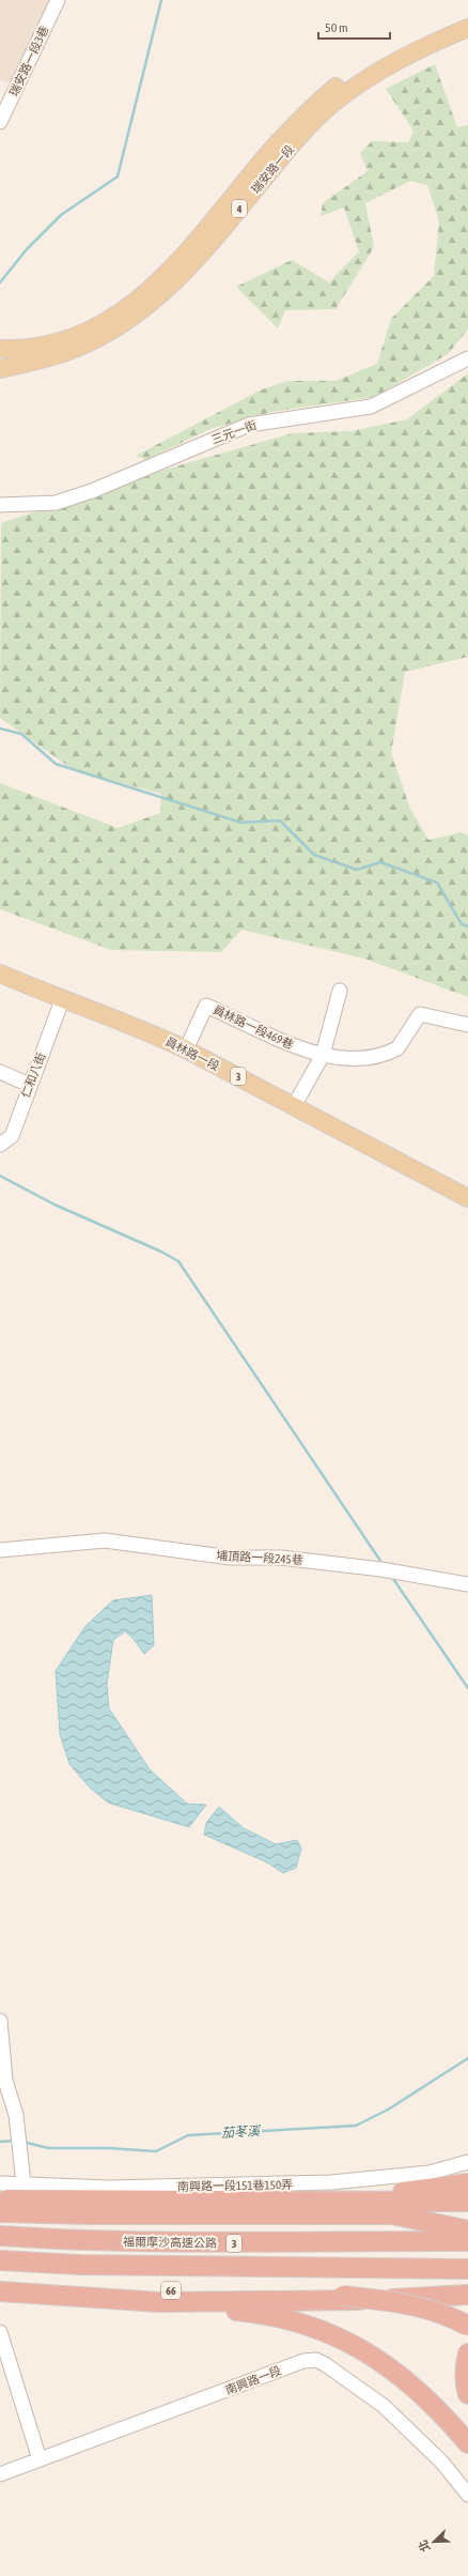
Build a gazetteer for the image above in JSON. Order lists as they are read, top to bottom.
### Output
{
  "streets": {
    "highway": ["3", "福爾摩沙高速公路", "66"],
    "main road": ["瑞安路一段", "4", "員林路一段"],
    "street": [
      "瑞安路一段3巷",
      "三元一街",
      "員林路一段469巷",
      "仁和八街",
      "埔頂路一段245巷",
      "南興路一段151巷150弄",
      "南興路一段"
    ]
  },
  "crossings": [
    ["員林路一段469巷", "員林路一段"],
    ["員林路一段", "仁和八街"]
  ],
  "water": ["茄苳溪"],
  "scale_bar": "50 m",
  "north": "bottom left"
}
